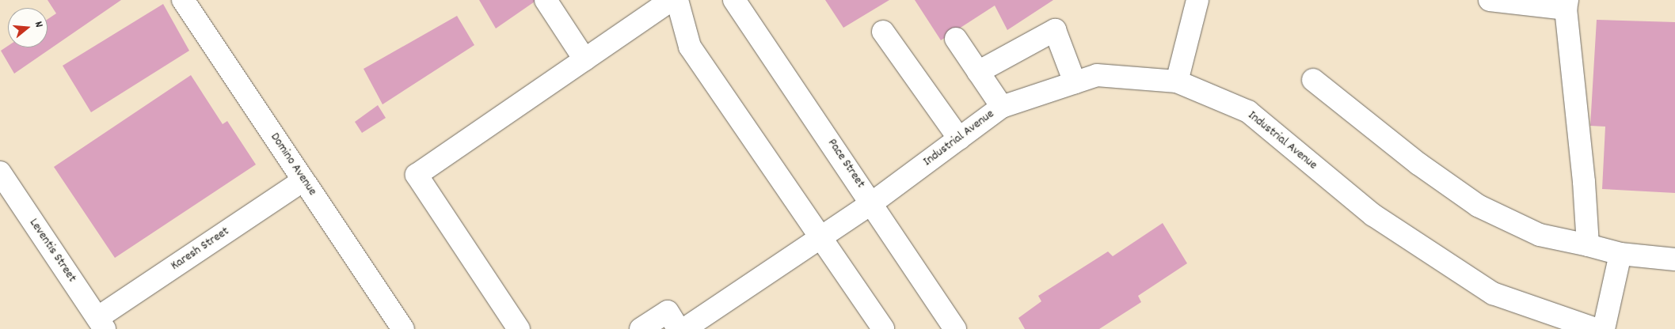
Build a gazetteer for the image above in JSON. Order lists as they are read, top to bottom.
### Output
{
  "streets": {
    "street": [
      "Industrial Avenue",
      "Pace Street",
      "Domino Avenue",
      "Karesh Street",
      "Leventis Street"
    ]
  },
  "crossings": [
    ["Industrial Avenue", "Pace Street"],
    ["Domino Avenue", "Karesh Street"],
    ["Karesh Street", "Leventis Street"]
  ],
  "north": "right"
}
